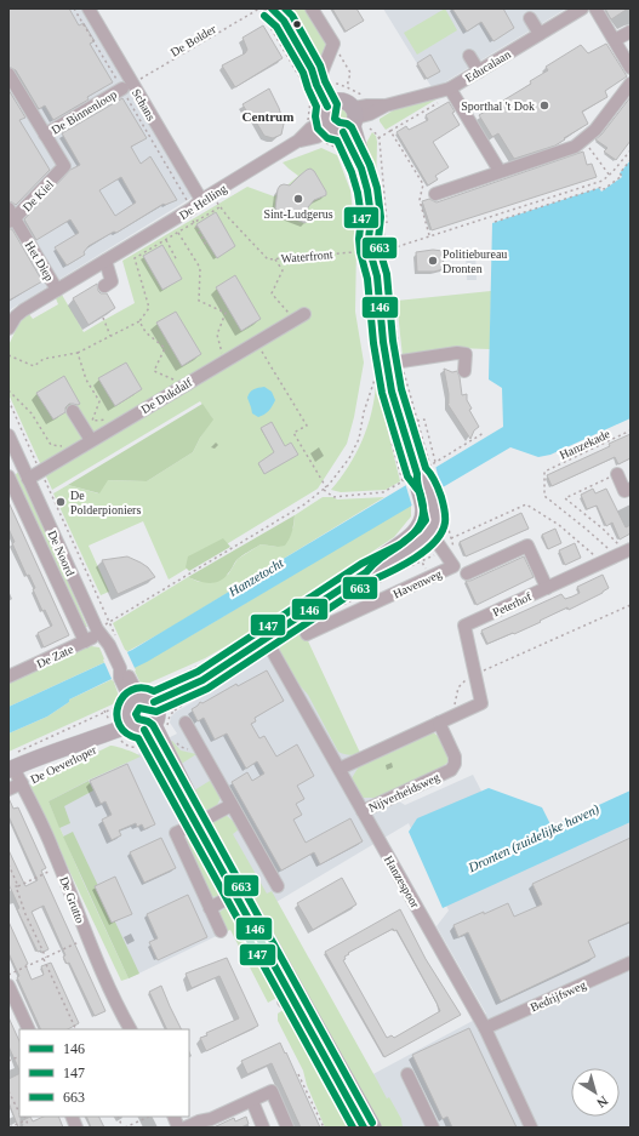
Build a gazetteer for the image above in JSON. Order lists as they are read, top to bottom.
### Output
{
  "streets": {
    "main road": ["De Noord", "De Oeverloper"],
    "street": [
      "Educalaan",
      "Schans",
      "De Binnenloop",
      "De Kiel",
      "De Helling",
      "Het Diep",
      "De Dukdalf",
      "Havenweg",
      "Peterhof",
      "De Zate",
      "Nijverheidsweg",
      "Hanzespoor",
      "De Grutto",
      "Bedrijfsweg"
    ],
    "path": ["De Bolder", "Waterfront", "Hanzekade"]
  },
  "crossings": [
    ["De Bolder", "Schans"],
    ["De Bolder", "De Binnenloop"],
    ["De Bolder", "Waterfront"],
    ["Educalaan", "De Helling"],
    ["Schans", "De Binnenloop"],
    ["Schans", "De Helling"],
    ["Schans", "Waterfront"],
    ["De Binnenloop", "De Kiel"],
    ["De Binnenloop", "Waterfront"],
    ["De Kiel", "Het Diep"],
    ["De Helling", "Waterfront"],
    ["De Helling", "Het Diep"],
    ["De Dukdalf", "De Noord"],
    ["Hanzekade", "Peterhof"],
    ["De Noord", "De Zate"],
    ["De Noord", "De Oeverloper"],
    ["Havenweg", "De Oeverloper"],
    ["De Oeverloper", "Hanzespoor"],
    ["De Oeverloper", "De Grutto"],
    ["Nijverheidsweg", "Hanzespoor"],
    ["Hanzespoor", "Bedrijfsweg"]
  ],
  "districts": ["Centrum"],
  "water": ["Hanzetocht", "Dronten (zuidelijke haven)"],
  "places": [
    "Sporthal 't Dok",
    "Sint-Ludgerus",
    "Politiebureau Dronten",
    "De Polderpioniers"
  ],
  "lines": ["transit line 146", "transit line 663", "transit line 147"],
  "legend": ["146", "147", "663"],
  "north": "bottom right"
}
